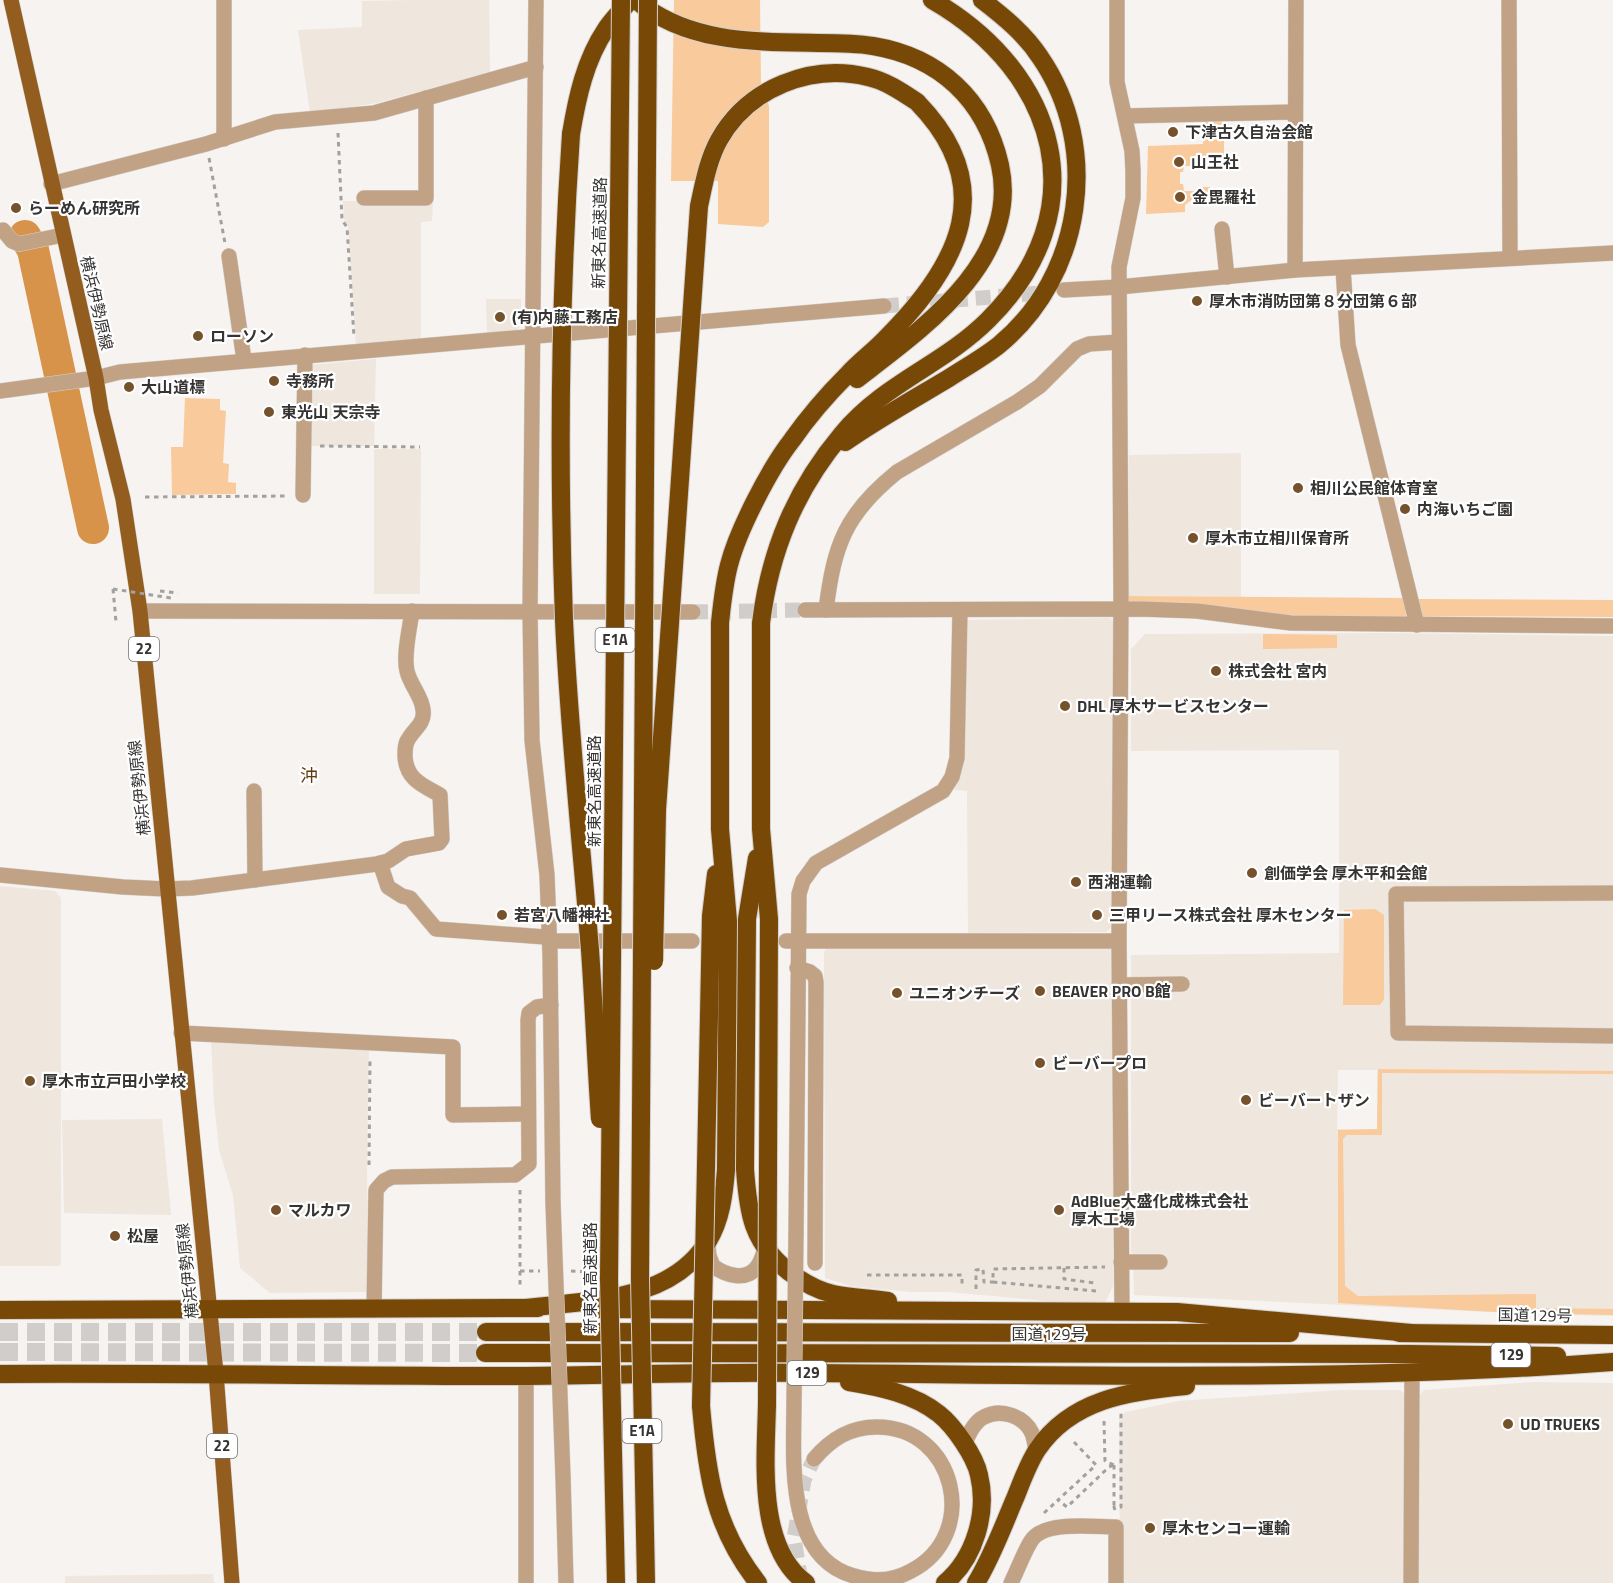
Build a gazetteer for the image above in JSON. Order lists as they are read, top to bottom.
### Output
{
  "streets": {
    "highway": [
      "新東名高速道路",
      "E1A",
      "国道129号",
      "129"
    ],
    "main road": ["横浜伊勢原線", "22"]
  },
  "crossings": [
    ["横浜伊勢原線", "129"],
    ["国道129号", "129"]
  ],
  "districts": ["沖"],
  "places": [
    "下津古久自治会館",
    "山王社",
    "金毘羅社",
    "らーめん研究所",
    "厚木市消防団第８分団第６部",
    "(有)内藤工務店",
    "ローソン",
    "寺務所",
    "大山道標",
    "東光山 天宗寺",
    "相川公民館体育室",
    "内海いちご園",
    "厚木市立相川保育所",
    "株式会社 宮内",
    "DHL 厚木サービスセンター",
    "創価学会 厚木平和会館",
    "西湘運輸",
    "若宮八幡神社",
    "三甲リース株式会社 厚木センター",
    "BEAVER PRO B館",
    "ユニオンチーズ",
    "ビーバープロ",
    "厚木市立戸田小学校",
    "ビーバートザン",
    "マルカワ",
    "AdBlue大盛化成株式会社 厚木工場",
    "松屋",
    "UD TRUEKS",
    "厚木センコー運輸"
  ]
}
